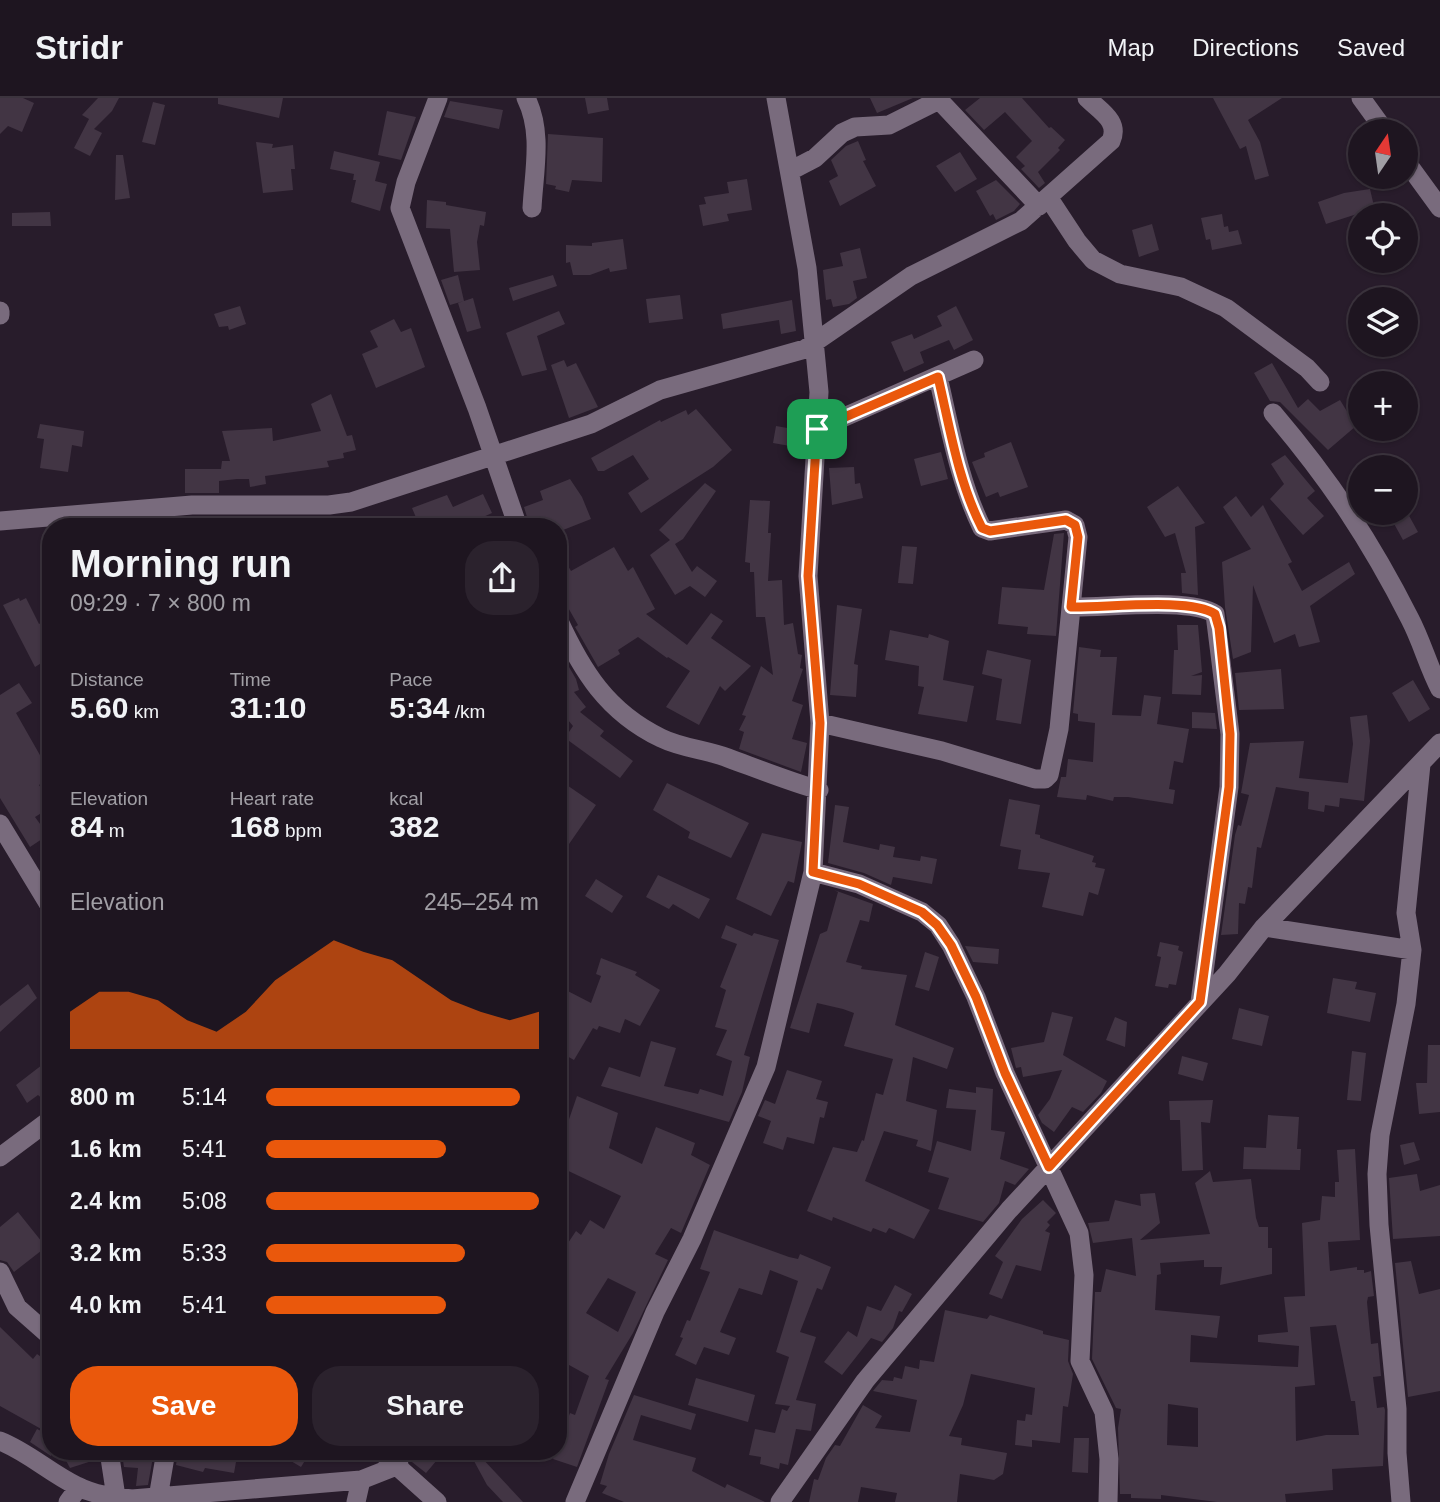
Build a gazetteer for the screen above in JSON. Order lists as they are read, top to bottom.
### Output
{
  "north": "top",
  "page": {
    "header": "Stridr",
    "nav": ["Map", "Directions", "Saved"],
    "map_buttons": ["+", "−"],
    "heading": ["Morning run", "09:29 · 7 × 800 m"],
    "stats": [
      ["Distance", "5.60 km"],
      ["Time", "31:10"],
      ["Pace", "5:34 /km"],
      ["Elevation", "84 m"],
      ["Heart rate", "168 bpm"],
      ["kcal", "382"]
    ],
    "chart": ["Elevation", "245–254 m"],
    "list": [
      {
        "name": "800 m",
        "note": "5:14"
      },
      {
        "name": "1.6 km",
        "note": "5:41"
      },
      {
        "name": "2.4 km",
        "note": "5:08"
      },
      {
        "name": "3.2 km",
        "note": "5:33"
      },
      {
        "name": "4.0 km",
        "note": "5:41"
      }
    ],
    "buttons": ["Save", "Share"]
  }
}
